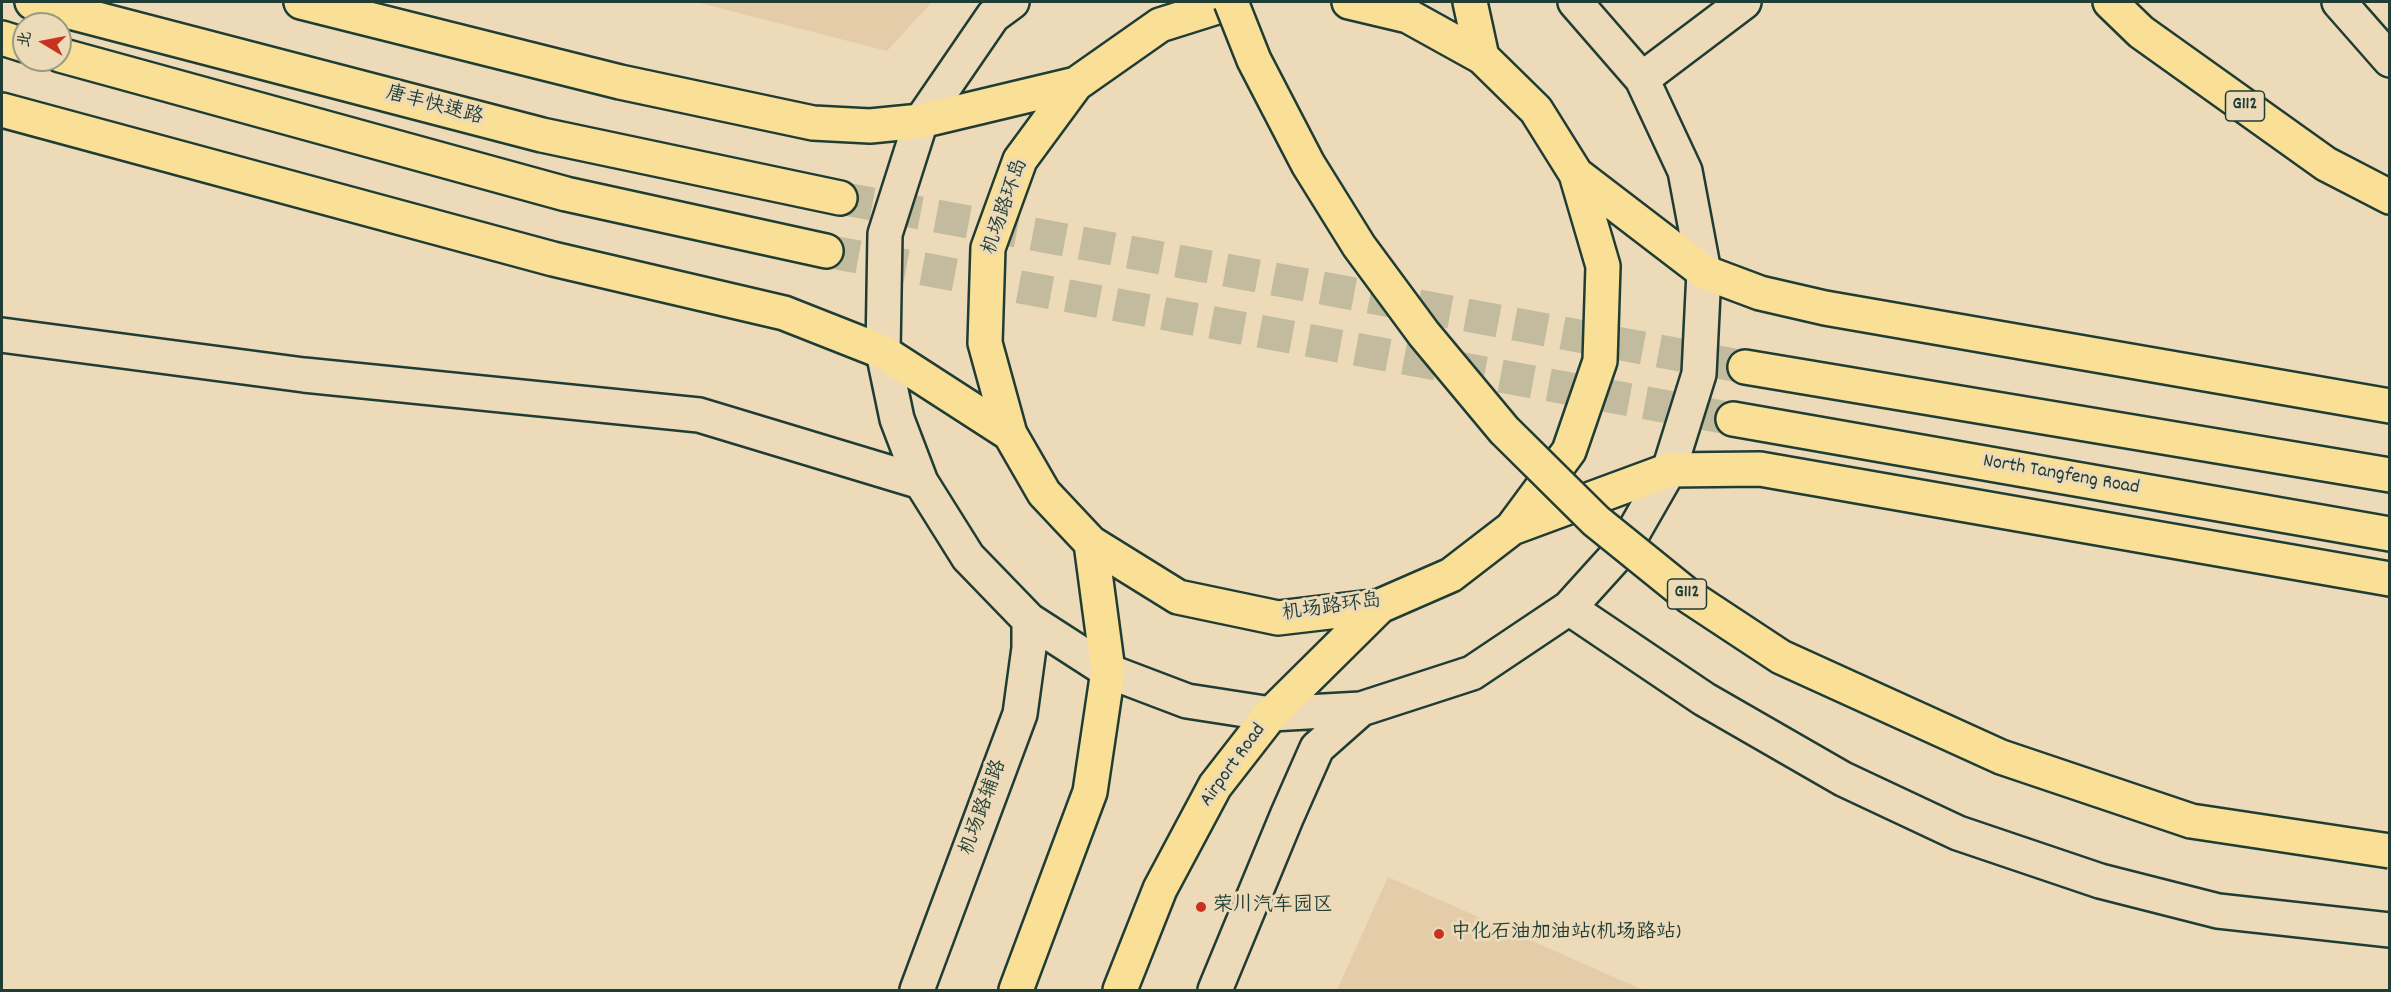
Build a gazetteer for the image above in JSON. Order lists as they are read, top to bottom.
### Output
{
  "streets": {
    "main road": [
      "G112",
      "唐丰快速路",
      "机场路环岛",
      "North Tangfeng Road",
      "Airport Road"
    ],
    "street": ["机场路辅路"]
  },
  "crossings": [
    ["G112", "机场路环岛"],
    ["机场路环岛", "Airport Road"]
  ],
  "places": ["荣川汽车园区", "中化石油加油站(机场路站)"],
  "north": "left"
}
